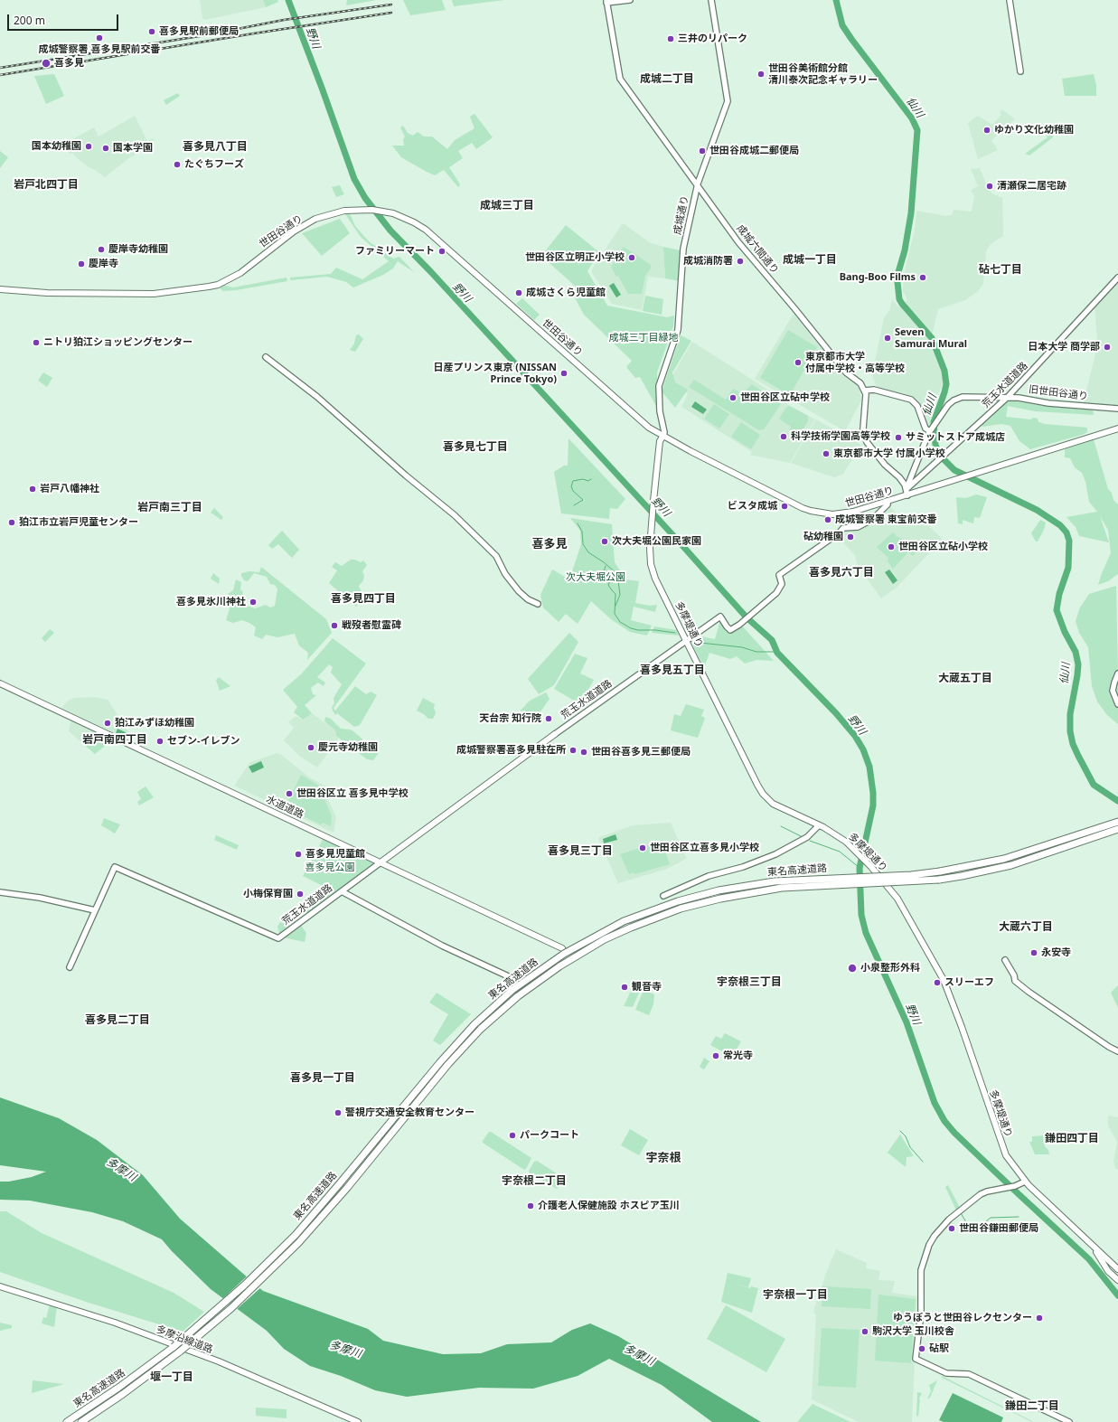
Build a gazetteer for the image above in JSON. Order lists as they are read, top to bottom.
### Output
{
  "streets": {
    "highway": ["東名高速道路"],
    "main road": [
      "世田谷通り",
      "荒玉水道道路",
      "多摩堤通り",
      "水道道路",
      "多摩沿線道路"
    ],
    "street": ["成城通り", "成城六間通り", "旧世田谷通り"]
  },
  "crossings": [
    ["成城通り", "世田谷通り"],
    ["成城通り", "成城六間通り"],
    ["成城通り", "多摩堤通り"],
    ["世田谷通り", "荒玉水道道路"],
    ["世田谷通り", "多摩堤通り"],
    ["荒玉水道道路", "旧世田谷通り"],
    ["荒玉水道道路", "多摩堤通り"],
    ["荒玉水道道路", "水道道路"]
  ],
  "districts": [
    "成城二丁目",
    "喜多見八丁目",
    "岩戸北四丁目",
    "成城三丁目",
    "成城一丁目",
    "砧七丁目",
    "喜多見七丁目",
    "岩戸南三丁目",
    "喜多見",
    "喜多見六丁目",
    "喜多見四丁目",
    "喜多見五丁目",
    "大蔵五丁目",
    "岩戸南四丁目",
    "喜多見三丁目",
    "大蔵六丁目",
    "宇奈根三丁目",
    "喜多見二丁目",
    "喜多見一丁目",
    "鎌田四丁目",
    "宇奈根",
    "宇奈根二丁目",
    "宇奈根一丁目",
    "堰一丁目",
    "鎌田二丁目"
  ],
  "water": ["野川", "仙川", "多摩川"],
  "parks": ["成城三丁目緑地", "次大夫堀公園", "喜多見公園"],
  "places": [
    "喜多見駅前郵便局",
    "成城警察署 喜多見駅前交番",
    "三井のリパーク",
    "喜多見",
    "世田谷美術館分館 清川泰次記念ギャラリー",
    "ゆかり文化幼稚園",
    "国本幼稚園",
    "国本学園",
    "世田谷成城二郵便局",
    "たぐちフーズ",
    "清瀬保二居宅跡",
    "慶岸寺幼稚園",
    "ファミリーマート",
    "世田谷区立明正小学校",
    "成城消防署",
    "慶岸寺",
    "Bang-Boo Films",
    "成城さくら児童館",
    "Seven Samurai Mural",
    "ニトリ狛江ショッピングセンター",
    "日本大学 商学部",
    "東京都市大学 付属中学校・高等学校",
    "日産プリンス東京 (NISSAN Prince Tokyo)",
    "世田谷区立砧中学校",
    "科学技術学園高等学校",
    "サミットストア成城店",
    "東京都市大学 付属小学校",
    "岩戸八幡神社",
    "ビスタ成城",
    "成城警察署 東宝前交番",
    "狛江市立岩戸児童センター",
    "砧幼稚園",
    "次大夫堀公園民家園",
    "世田谷区立砧小学校",
    "喜多見氷川神社",
    "戦歿者慰霊碑",
    "天台宗 知行院",
    "狛江みずほ幼稚園",
    "セブン-イレブン",
    "慶元寺幼稚園",
    "成城警察署喜多見駐在所",
    "世田谷喜多見三郵便局",
    "世田谷区立 喜多見中学校",
    "世田谷区立喜多見小学校",
    "喜多見児童館",
    "小梅保育園",
    "永安寺",
    "小泉整形外科",
    "スリーエフ",
    "観音寺",
    "常光寺",
    "警視庁交通安全教育センター",
    "パークコート",
    "介護老人保健施設 ホスピア玉川",
    "世田谷鎌田郵便局",
    "ゆうぽうと世田谷レクセンター",
    "駒沢大学 玉川校舎",
    "砧駅"
  ],
  "scale_bar": "200 m"
}
